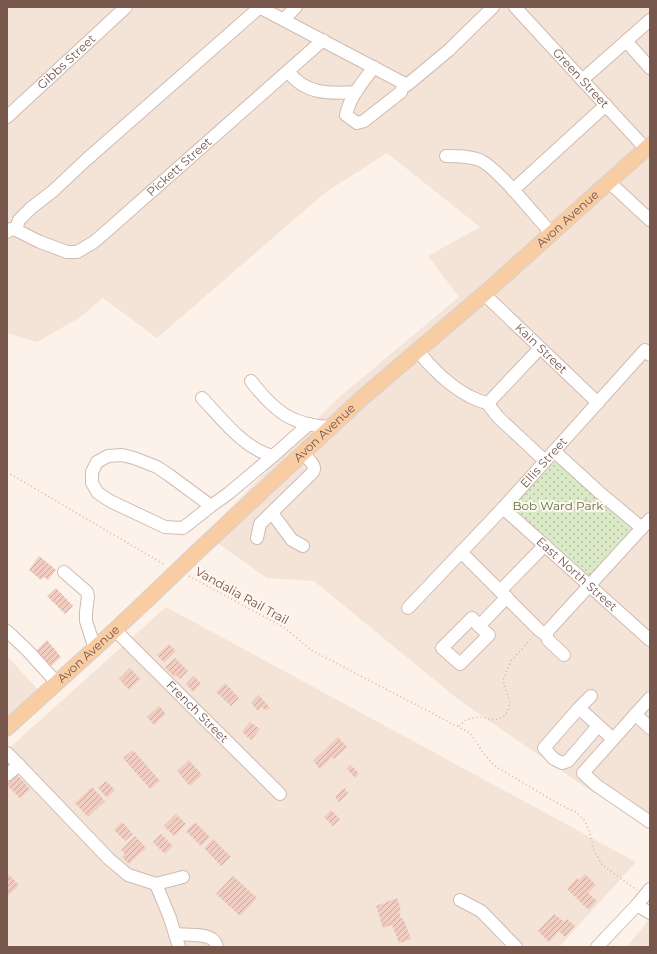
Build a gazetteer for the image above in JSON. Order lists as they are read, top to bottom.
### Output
{
  "streets": {
    "main road": ["Avon Avenue"],
    "street": [
      "Gibbs Street",
      "Green Street",
      "Pickett Street",
      "Kain Street",
      "Ellis Street",
      "East North Street",
      "French Street"
    ],
    "path": ["Vandalia Rail Trail"]
  },
  "crossings": [
    ["Green Street", "Avon Avenue"],
    ["Avon Avenue", "Kain Street"],
    ["Avon Avenue", "French Street"],
    ["Kain Street", "Ellis Street"],
    ["Ellis Street", "East North Street"]
  ],
  "parks": ["Bob Ward Park"]
}
